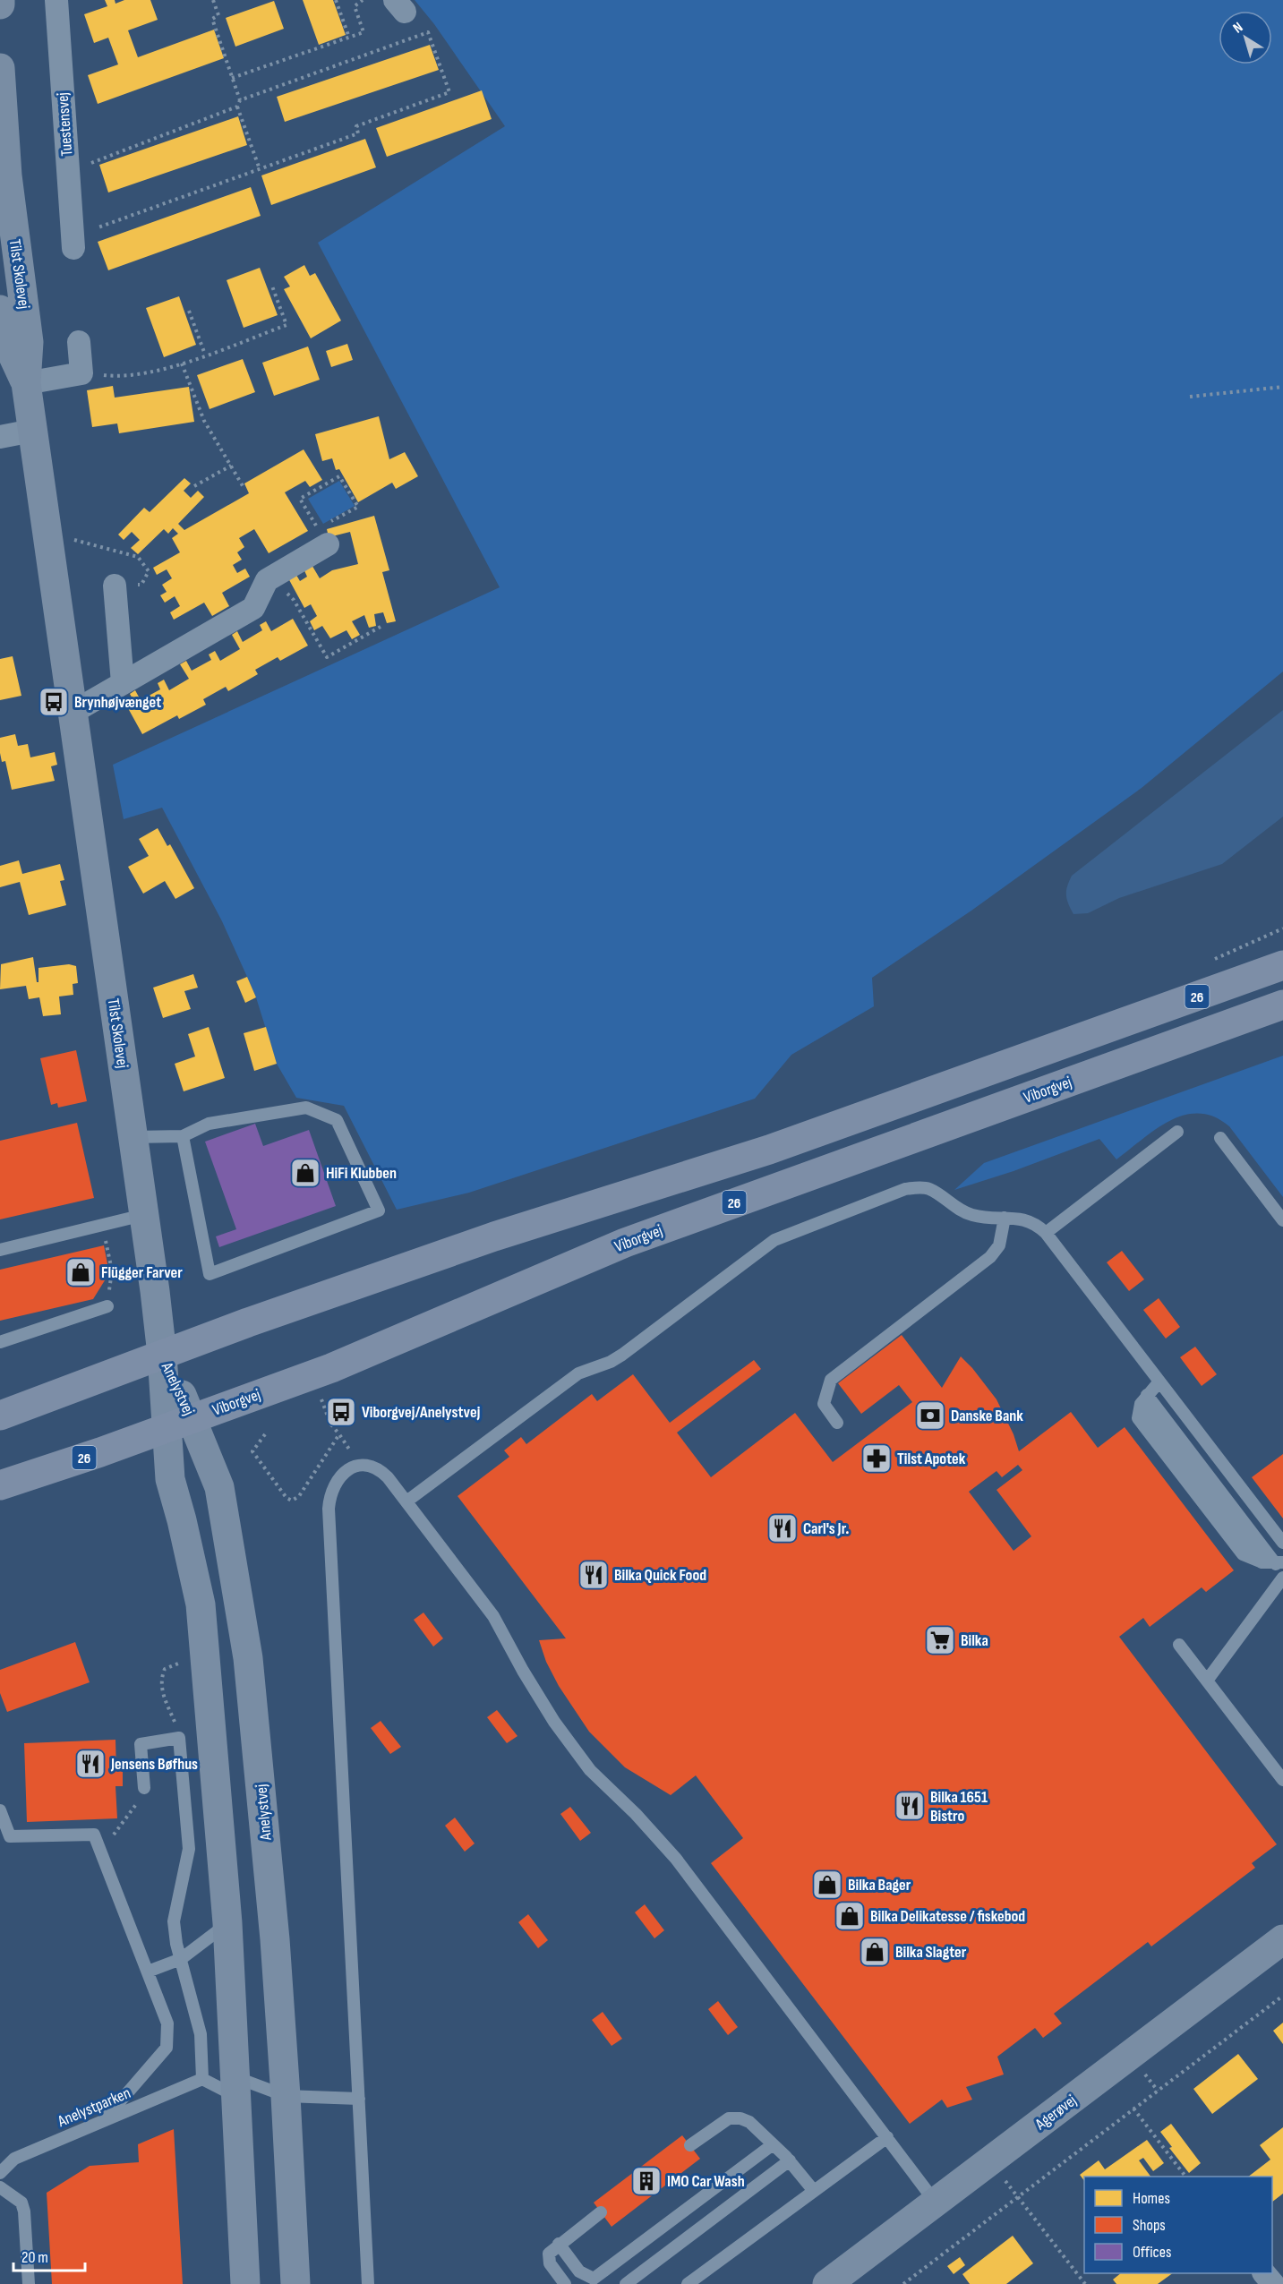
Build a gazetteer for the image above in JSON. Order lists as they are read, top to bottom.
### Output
{
  "streets": {
    "main road": ["26", "Viborgvej"],
    "street": [
      "Tuestensvej",
      "Tilst Skolevej",
      "Anelystvej",
      "Agerøvej"
    ],
    "lane": ["Anelystparken"]
  },
  "crossings": [
    ["Tilst Skolevej", "26"],
    ["Tilst Skolevej", "Anelystvej"],
    ["26", "Anelystvej"],
    ["Viborgvej", "Anelystvej"]
  ],
  "places": {
    "bus stop": ["Brynhøjvænget", "Viborgvej/Anelystvej"],
    "shop": [
      "HiFi Klubben",
      "Flügger Farver",
      "Bilka Bager",
      "Bilka Delikatesse / fiskebod",
      "Bilka Slagter"
    ],
    "bank": ["Danske Bank"],
    "pharmacy": ["Tilst Apotek"],
    "restaurant": [
      "Carl's Jr.",
      "Bilka Quick Food",
      "Jensens Bøfhus",
      "Bilka 1651 Bistro"
    ],
    "supermarket": ["Bilka"],
    "building": ["IMO Car Wash"]
  },
  "legend": ["Homes", "Shops", "Offices"],
  "scale_bar": "20 m",
  "north": "top left"
}
